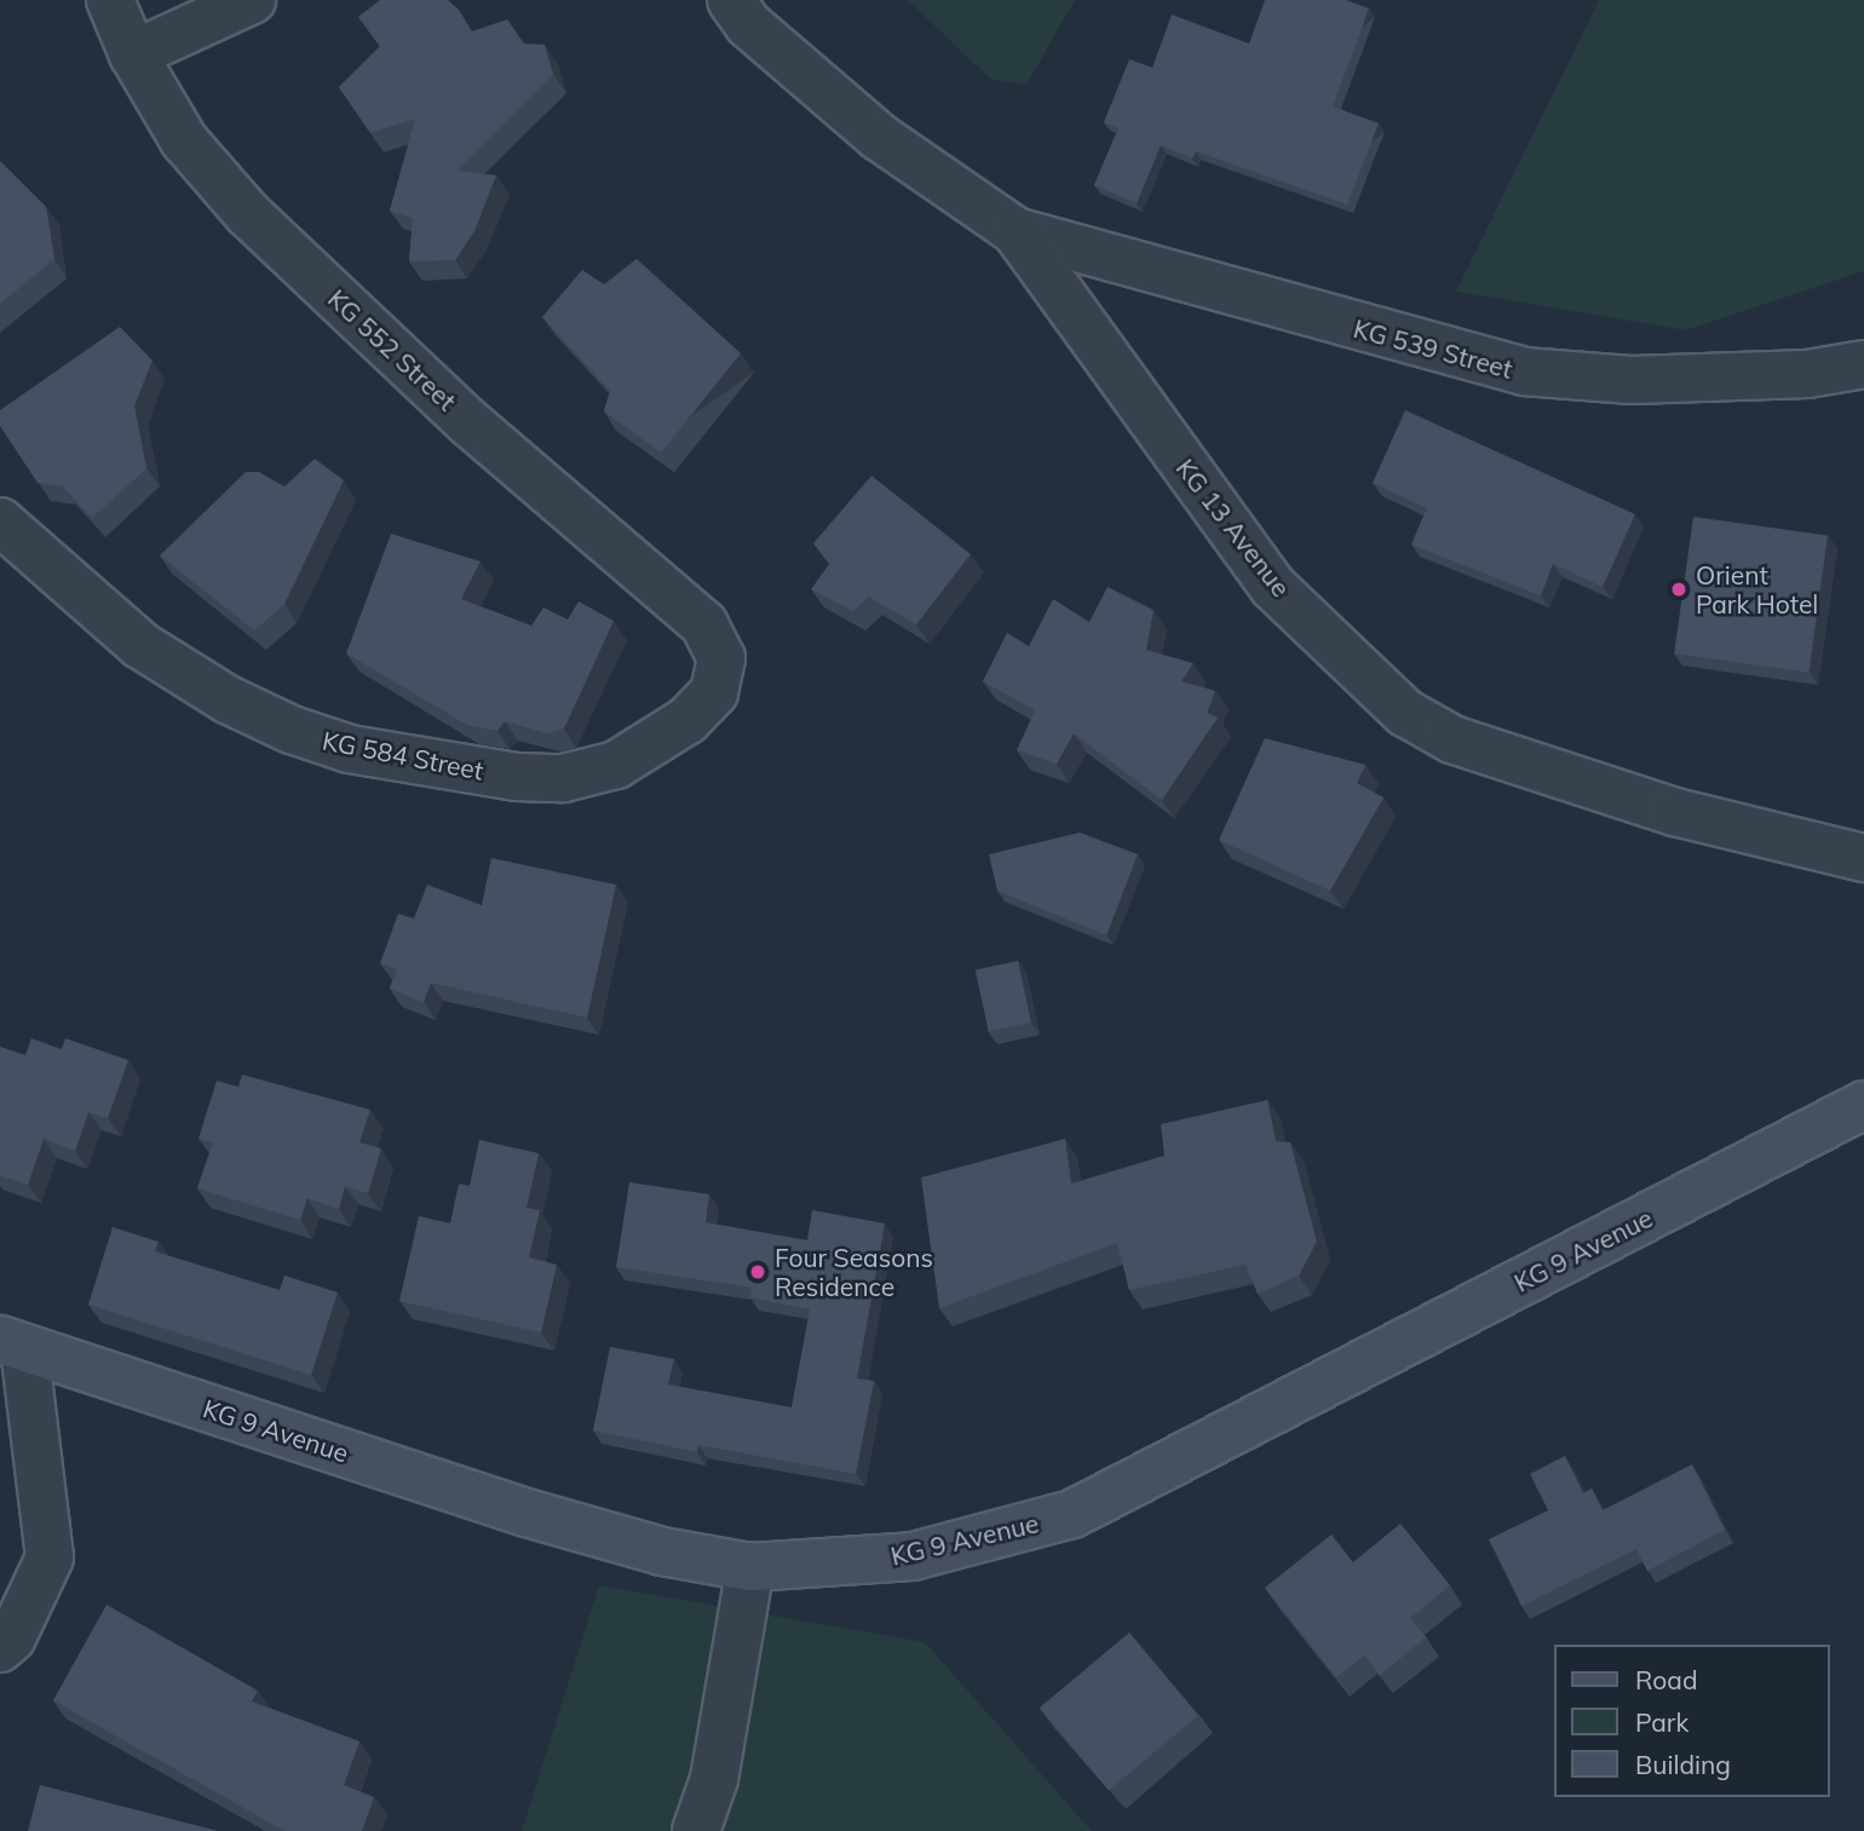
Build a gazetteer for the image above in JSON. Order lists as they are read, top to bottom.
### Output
{
  "streets": {
    "main road": ["KG 9 Avenue"],
    "street": [
      "KG 539 Street",
      "KG 552 Street",
      "KG 13 Avenue",
      "KG 584 Street"
    ]
  },
  "crossings": [
    ["KG 539 Street", "KG 13 Avenue"],
    ["KG 552 Street", "KG 584 Street"]
  ],
  "places": ["Orient Park Hotel", "Four Seasons Residence"],
  "legend": ["Road", "Park", "Building"]
}
